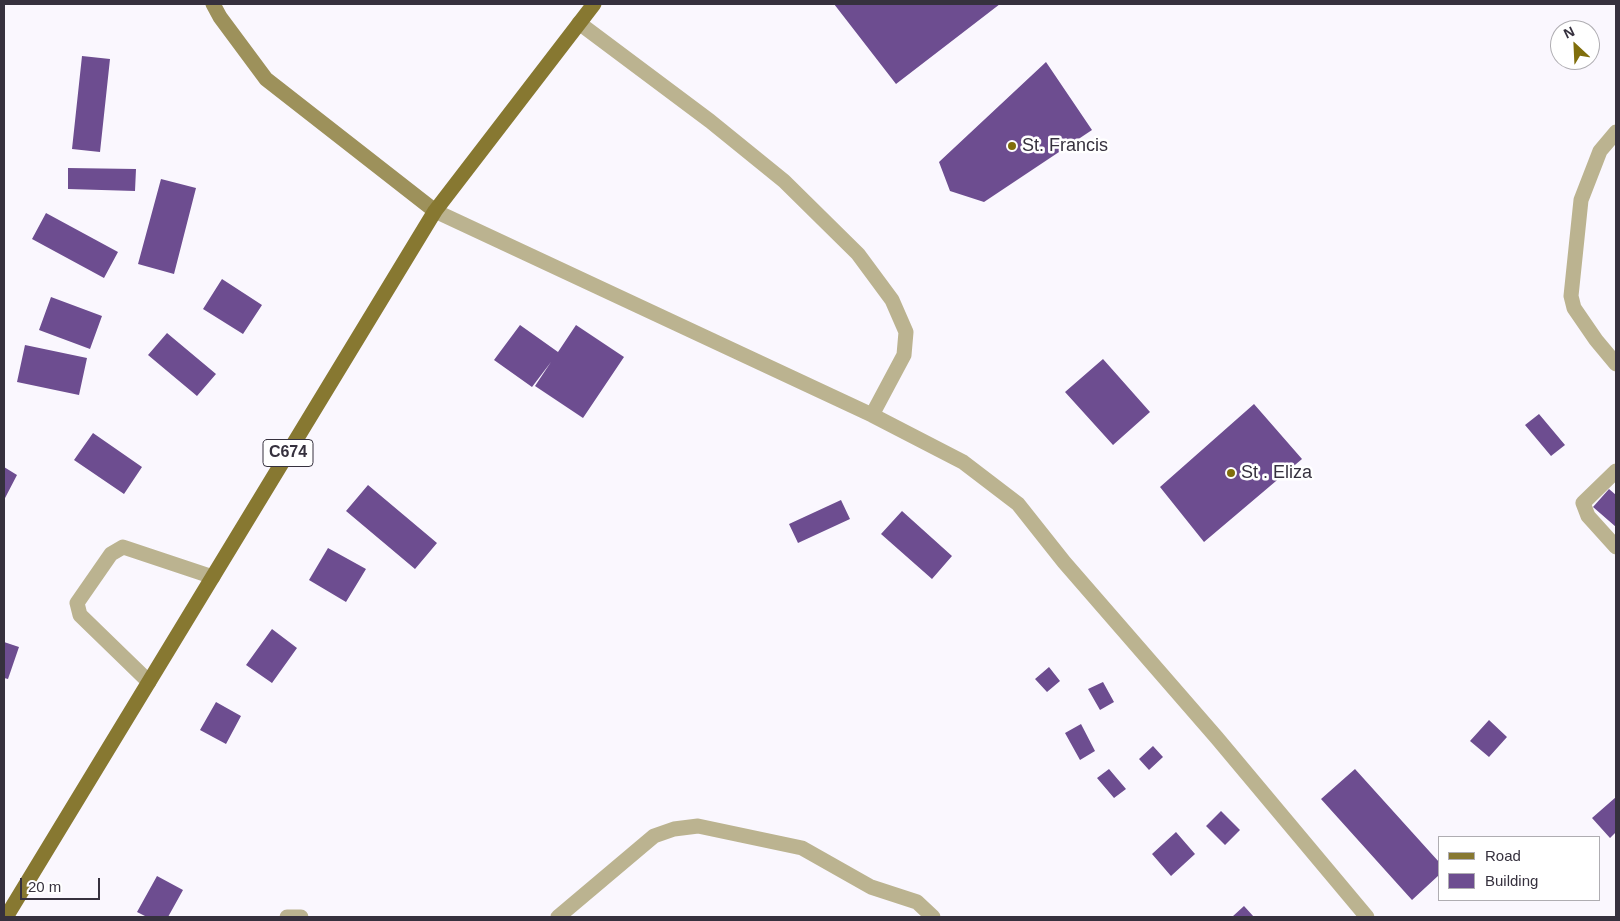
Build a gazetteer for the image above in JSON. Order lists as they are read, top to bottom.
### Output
{
  "streets": {
    "main road": ["C674"]
  },
  "places": ["St. Francis", "St . Eliza"],
  "legend": ["Road", "Building"],
  "scale_bar": "20 m",
  "north": "top left"
}
